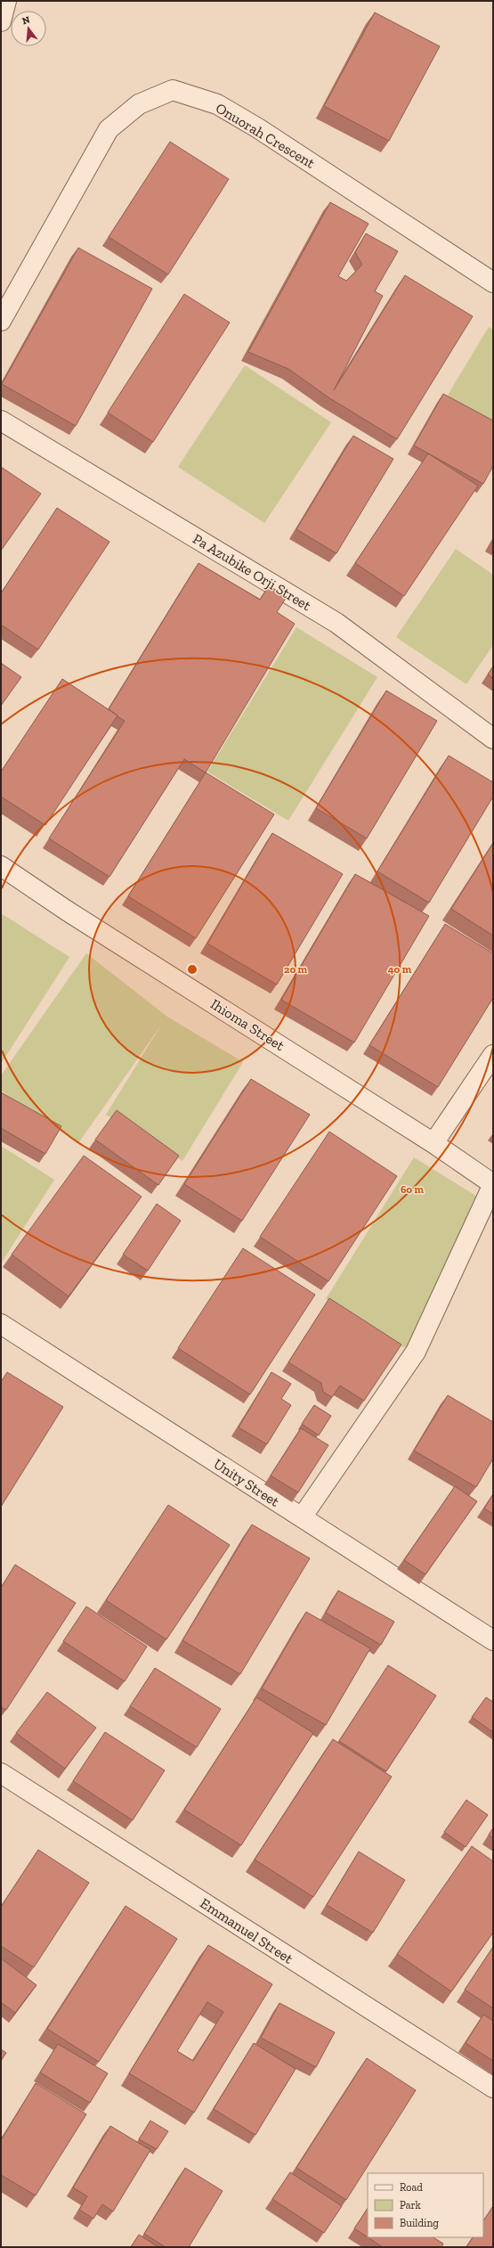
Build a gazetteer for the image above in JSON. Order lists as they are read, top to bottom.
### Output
{
  "streets": {
    "street": [
      "Onuorah Crescent",
      "Pa Azubike Orji Street",
      "Ihioma Street",
      "Unity Street",
      "Emmanuel Street"
    ]
  },
  "legend": ["Road", "Park", "Building"],
  "north": "top",
  "rings": ["20 m", "40 m", "60 m"]
}
